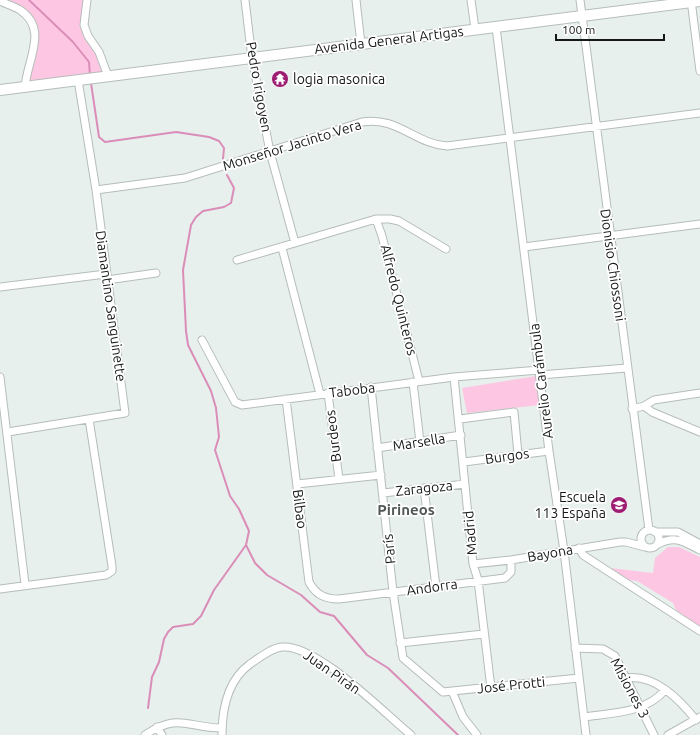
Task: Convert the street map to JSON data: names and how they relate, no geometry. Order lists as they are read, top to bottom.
{
  "streets": {
    "main road": ["Avenida General Artigas"],
    "street": [
      "Pedro Irigoyen",
      "Monseñor Jacinto Vera",
      "Dionisio Chiossoni",
      "Alfredo Quinteros",
      "Diamantino Sanguinette",
      "Aurelio Carámbula",
      "Taboba",
      "Burdeos",
      "Marsella",
      "Burgos",
      "Zaragoza",
      "Bilbao",
      "Madrid",
      "París",
      "Bayona",
      "Andorra",
      "Juan Pirán",
      "José Protti",
      "Misiones 3"
    ]
  },
  "crossings": [
    ["Avenida General Artigas", "Pedro Irigoyen"],
    ["Avenida General Artigas", "Dionisio Chiossoni"],
    ["Avenida General Artigas", "Diamantino Sanguinette"],
    ["Avenida General Artigas", "Aurelio Carámbula"],
    ["Pedro Irigoyen", "Monseñor Jacinto Vera"],
    ["Monseñor Jacinto Vera", "Dionisio Chiossoni"],
    ["Monseñor Jacinto Vera", "Diamantino Sanguinette"],
    ["Monseñor Jacinto Vera", "Aurelio Carámbula"],
    ["Dionisio Chiossoni", "Taboba"],
    ["Dionisio Chiossoni", "Bayona"],
    ["Alfredo Quinteros", "Taboba"],
    ["Alfredo Quinteros", "Marsella"],
    ["Aurelio Carámbula", "Taboba"],
    ["Aurelio Carámbula", "Burgos"],
    ["Aurelio Carámbula", "Bayona"],
    ["Aurelio Carámbula", "José Protti"],
    ["Aurelio Carámbula", "Misiones 3"],
    ["Taboba", "Burdeos"],
    ["Taboba", "Bilbao"],
    ["Taboba", "Madrid"],
    ["Taboba", "París"],
    ["Marsella", "Madrid"],
    ["Marsella", "París"],
    ["Burgos", "Madrid"],
    ["Zaragoza", "Madrid"],
    ["Zaragoza", "París"],
    ["Bilbao", "Andorra"],
    ["Madrid", "Bayona"],
    ["Madrid", "Andorra"],
    ["Madrid", "José Protti"],
    ["París", "Andorra"],
    ["París", "José Protti"],
    ["Bayona", "Andorra"]
  ],
  "districts": ["Pirineos"],
  "places": {
    "temple": ["logia masonica"],
    "school or university": ["Escuela 113 España"]
  },
  "scale_bar": "100 m"
}
